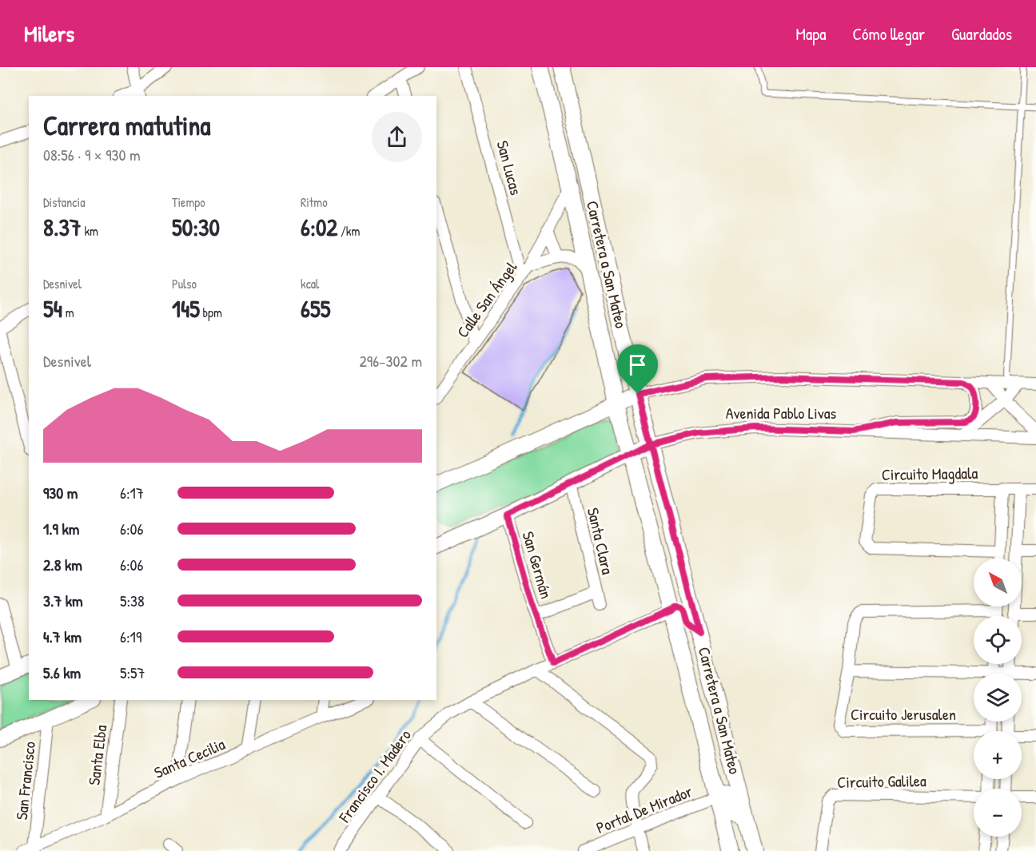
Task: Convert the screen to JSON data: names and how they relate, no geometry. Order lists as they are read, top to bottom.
{
  "streets": {
    "main road": ["Carretera a San Mateo"],
    "street": [
      "San Lucas",
      "Calle San Ángel",
      "Avenida Pablo Livas",
      "Circuito Magdala",
      "Santa Clara",
      "San Germán",
      "Circuito Jerusalen",
      "Santa Elba",
      "Santa Cecilia",
      "Francisco I. Madero",
      "San Francisco",
      "Circuito Galilea",
      "Portal De Mirador"
    ]
  },
  "crossings": [
    ["San Lucas", "Calle San Ángel"],
    ["Carretera a San Mateo", "Calle San Ángel"],
    ["Carretera a San Mateo", "Avenida Pablo Livas"],
    ["Carretera a San Mateo", "Francisco I. Madero"],
    ["Carretera a San Mateo", "Portal De Mirador"],
    ["Avenida Pablo Livas", "Santa Clara"],
    ["Avenida Pablo Livas", "San Germán"],
    ["Santa Clara", "San Germán"],
    ["Santa Elba", "Santa Cecilia"],
    ["Santa Cecilia", "San Francisco"]
  ],
  "north": "top left",
  "page": {
    "header": "Milers",
    "nav": ["Mapa", "Cómo llegar", "Guardados"],
    "heading": ["Carrera matutina", "08:56 · 9 × 930 m"],
    "stats": [
      ["Distancia", "8.37 km"],
      ["Tiempo", "50:30"],
      ["Ritmo", "6:02 /km"],
      ["Desnivel", "54 m"],
      ["Pulso", "145 bpm"],
      ["kcal", "655"]
    ],
    "chart": ["Desnivel", "296–302 m"],
    "list": [
      {
        "name": "930 m",
        "note": "6:17"
      },
      {
        "name": "1.9 km",
        "note": "6:06"
      },
      {
        "name": "2.8 km",
        "note": "6:06"
      },
      {
        "name": "3.7 km",
        "note": "5:38"
      },
      {
        "name": "4.7 km",
        "note": "6:19"
      },
      {
        "name": "5.6 km",
        "note": "5:57"
      }
    ],
    "map_buttons": ["+", "−"]
  }
}
